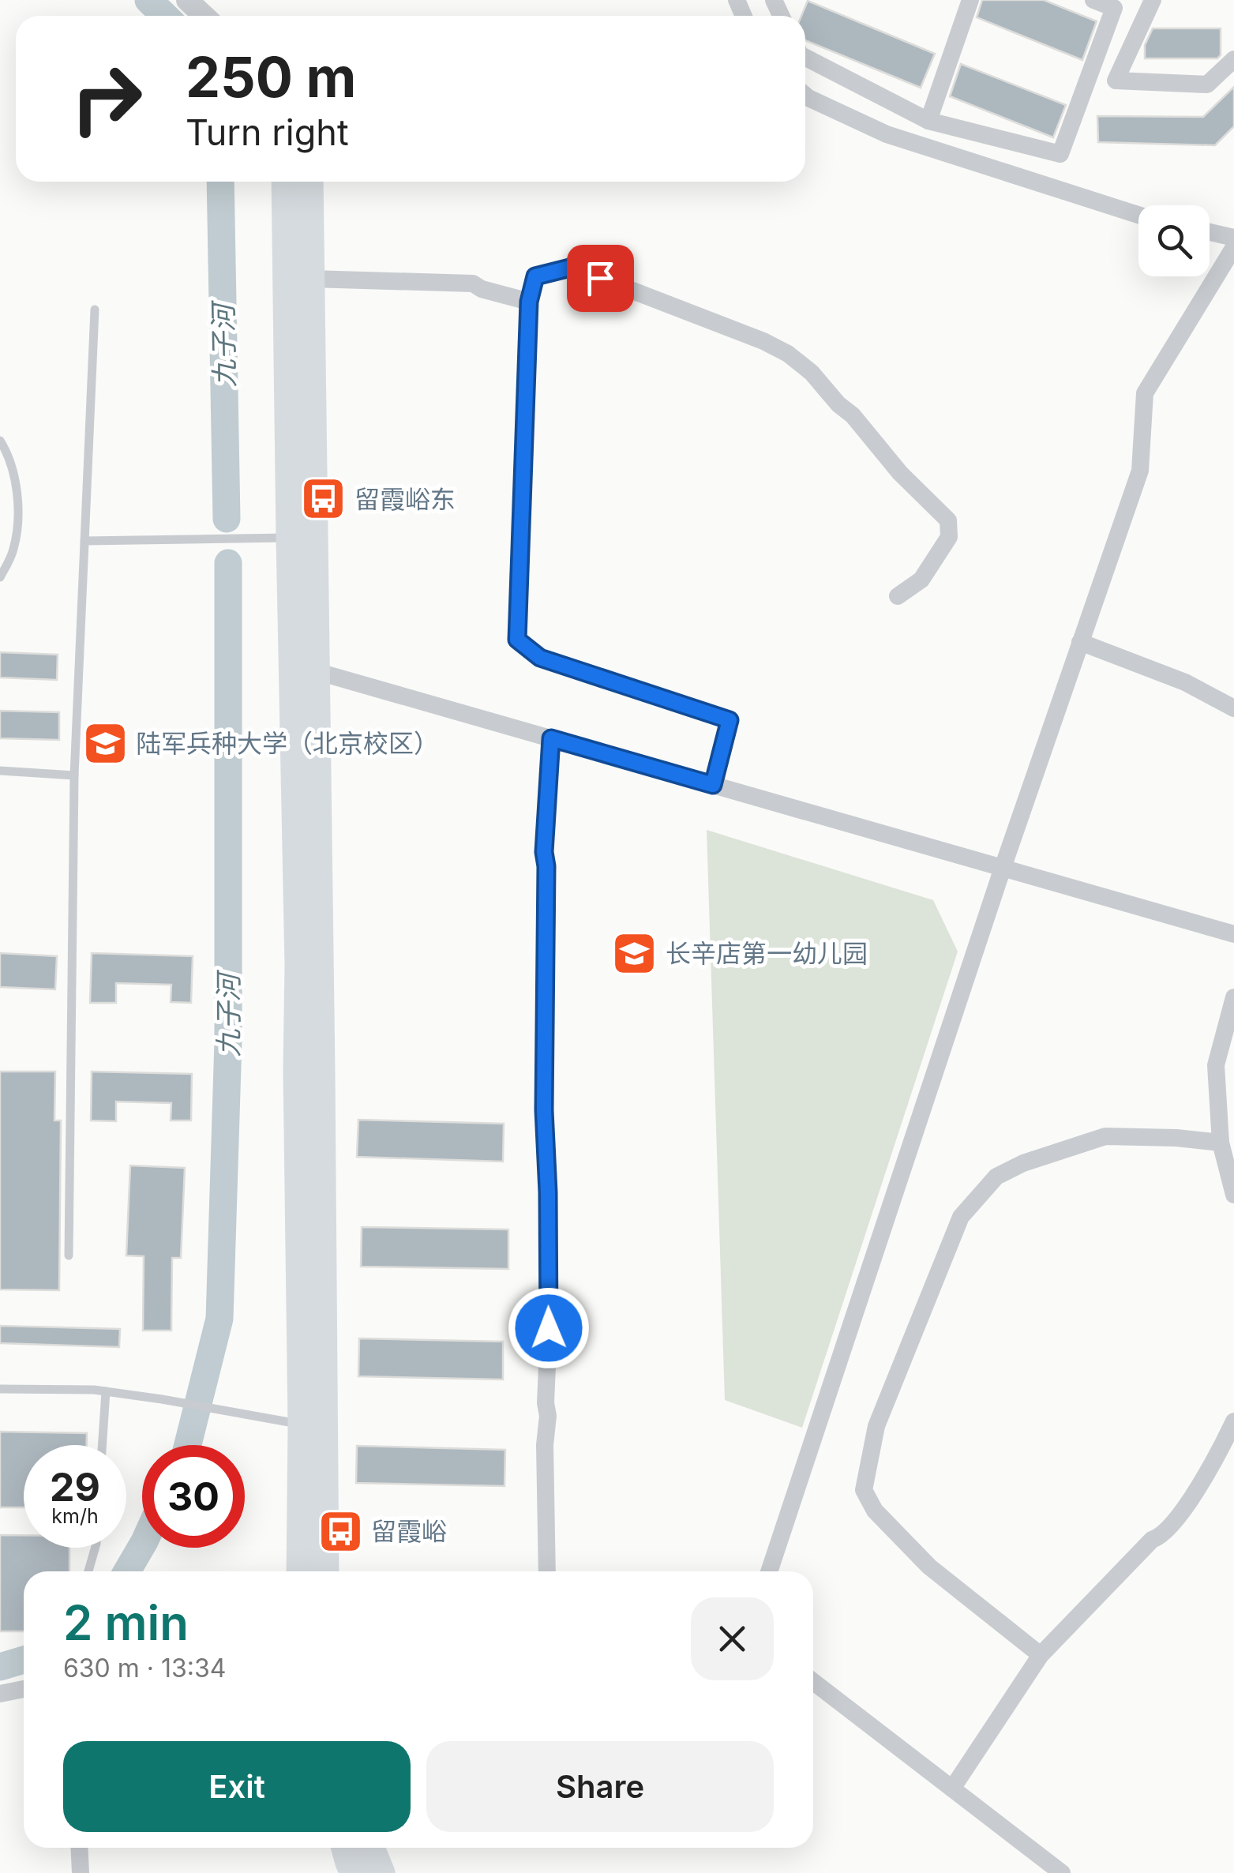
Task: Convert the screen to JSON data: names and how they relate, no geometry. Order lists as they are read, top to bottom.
{
  "water": ["九子河"],
  "places": {
    "bus stop": ["留霞峪东", "留霞峪"],
    "school or university": ["陆军兵种大学（北京校区）", "长辛店第一幼儿园"]
  },
  "page": {
    "turn": ["250 m", "Turn right"],
    "speed": "29 km/h",
    "limit": "30",
    "heading": ["2 min", "630 m · 13:34"],
    "buttons": ["Exit", "Share"]
  }
}
